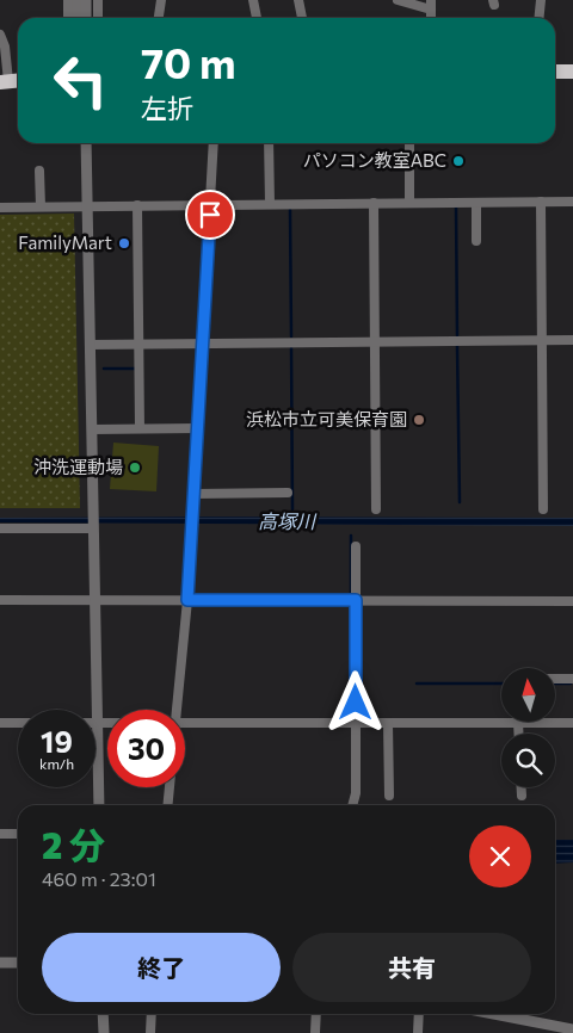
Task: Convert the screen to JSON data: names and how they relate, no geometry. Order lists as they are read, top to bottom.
{
  "water": ["高塚川"],
  "places": [
    "パソコン教室ABC",
    "FamilyMart",
    "浜松市立可美保育園",
    "沖洗運動場"
  ],
  "north": "top",
  "page": {
    "turn": ["70 m", "左折"],
    "speed": "19 km/h",
    "limit": "30",
    "heading": ["2 分", "460 m · 23:01"],
    "buttons": ["終了", "共有"]
  }
}
